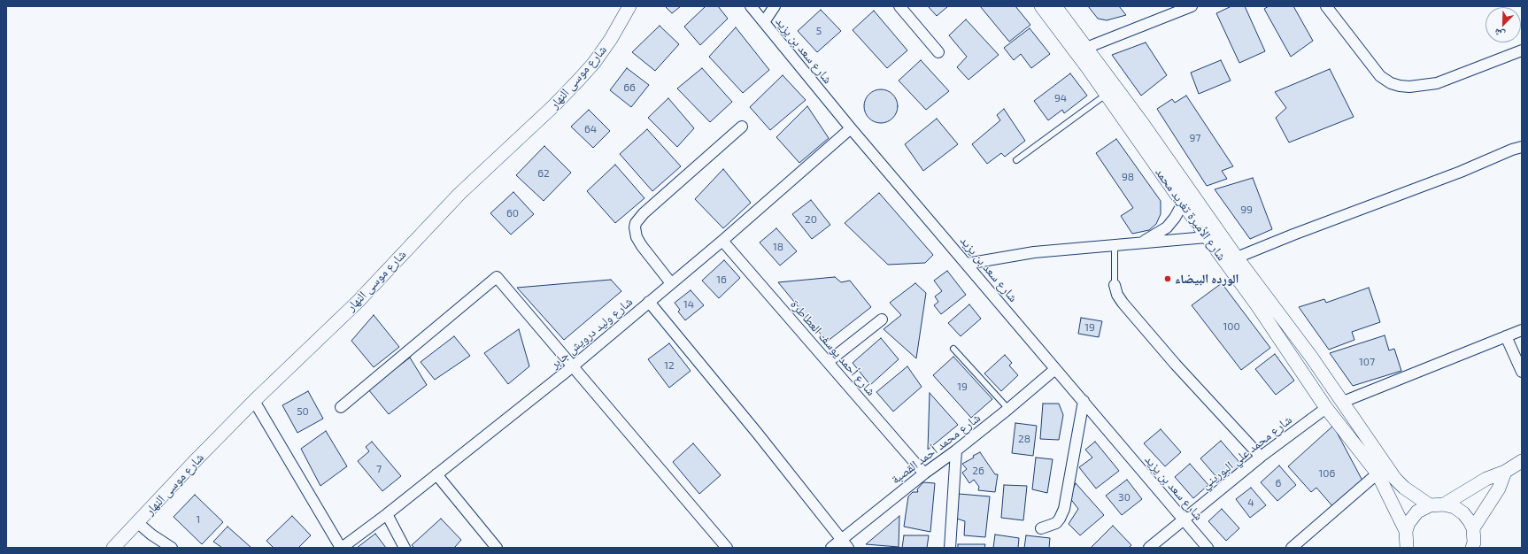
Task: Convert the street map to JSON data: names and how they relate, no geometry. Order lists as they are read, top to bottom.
{
  "streets": {
    "street": [
      "شارع سعد بن يزيد",
      "شارع موسى النهار",
      "شارع الأميرة تغريد محمد",
      "شارع وليد درويش جابر",
      "شارع أحمد يوسف العطاطرة",
      "شارع محمد أحمد القصبة",
      "شارع محمد علي البوريني"
    ]
  },
  "crossings": [
    ["شارع سعد بن يزيد", "شارع وليد درويش جابر"],
    ["شارع سعد بن يزيد", "شارع محمد أحمد القصبة"],
    ["شارع سعد بن يزيد", "شارع محمد علي البوريني"],
    ["شارع الأميرة تغريد محمد", "شارع محمد علي البوريني"],
    ["شارع وليد درويش جابر", "شارع أحمد يوسف العطاطرة"],
    ["شارع أحمد يوسف العطاطرة", "شارع محمد أحمد القصبة"]
  ],
  "places": ["الورده البيضاء"],
  "house_numbers": [
    "5",
    "66",
    "94",
    "64",
    "97",
    "62",
    "98",
    "99",
    "60",
    "20",
    "18",
    "16",
    "14",
    "100",
    "19",
    "107",
    "12",
    "19",
    "50",
    "28",
    "7",
    "26",
    "106",
    "6",
    "30",
    "4",
    "1"
  ],
  "north": "bottom left"
}
